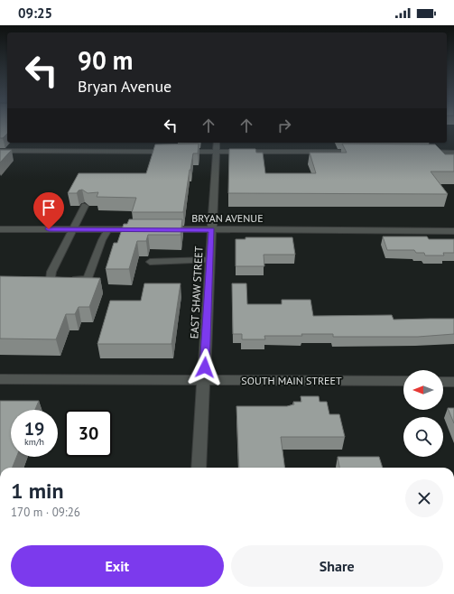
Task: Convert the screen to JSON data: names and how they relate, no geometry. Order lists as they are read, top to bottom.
{
  "streets": {
    "street": ["BRYAN AVENUE", "EAST SHAW STREET", "SOUTH MAIN STREET"]
  },
  "crossings": [
    ["BRYAN AVENUE", "EAST SHAW STREET"],
    ["EAST SHAW STREET", "SOUTH MAIN STREET"]
  ],
  "north": "left",
  "page": {
    "status": "09:25",
    "turn": ["90 m", "Bryan Avenue"],
    "speed": "19 km/h",
    "limit": "30",
    "heading": ["1 min", "170 m · 09:26"],
    "buttons": ["Exit", "Share"]
  }
}
